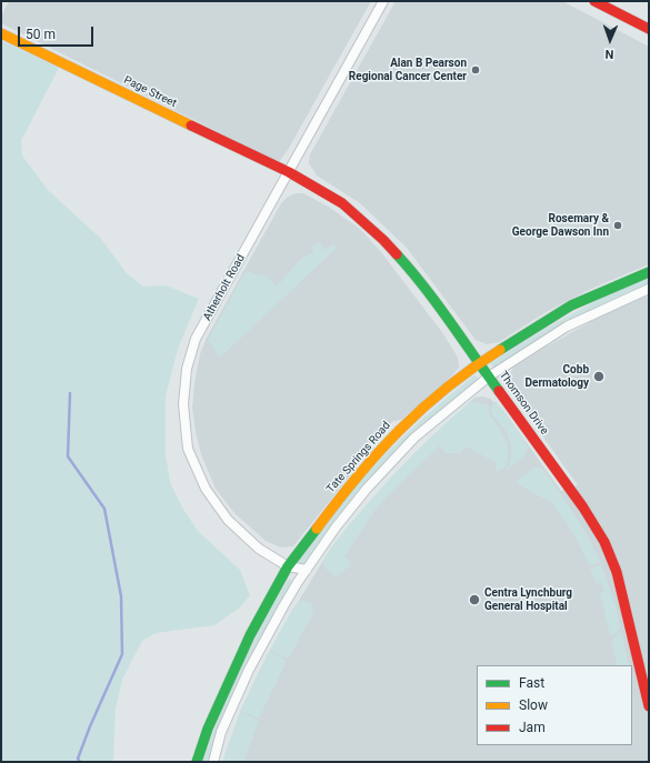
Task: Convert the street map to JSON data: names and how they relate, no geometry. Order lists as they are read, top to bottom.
{
  "streets": {
    "street": [
      "Page Street",
      "Atherholt Road",
      "Thomson Drive",
      "Tate Springs Road"
    ]
  },
  "crossings": [
    ["Page Street", "Atherholt Road"],
    ["Page Street", "Thomson Drive"],
    ["Atherholt Road", "Thomson Drive"],
    ["Atherholt Road", "Tate Springs Road"],
    ["Thomson Drive", "Tate Springs Road"]
  ],
  "places": [
    "Alan B Pearson Regional Cancer Center",
    "Rosemary & George Dawson Inn",
    "Cobb Dermatology",
    "Centra Lynchburg General Hospital"
  ],
  "legend": ["Fast", "Slow", "Jam"],
  "scale_bar": "50 m",
  "north": "bottom"
}
